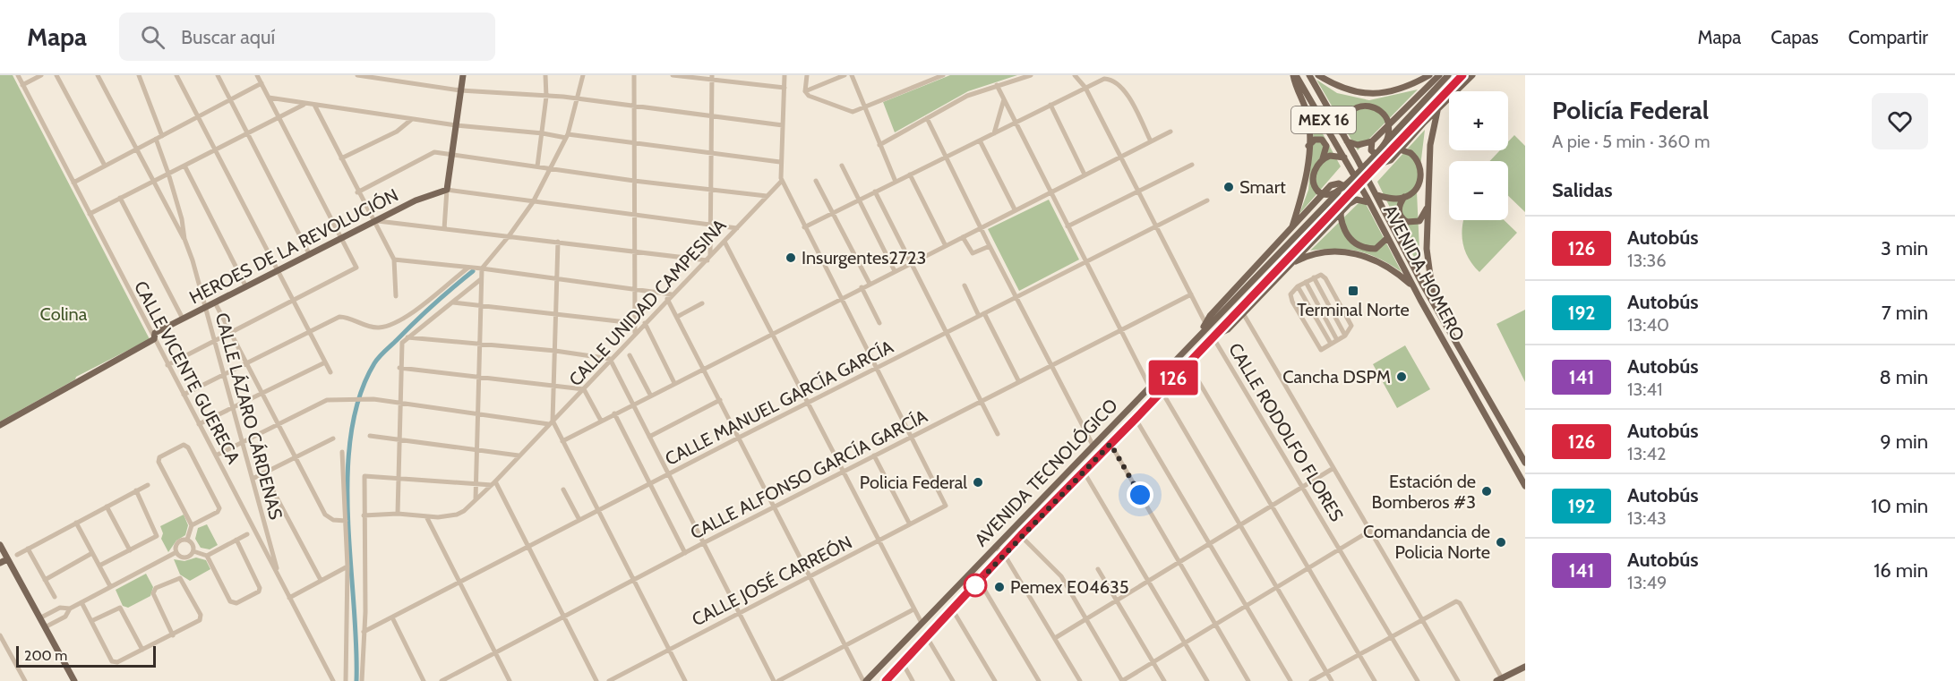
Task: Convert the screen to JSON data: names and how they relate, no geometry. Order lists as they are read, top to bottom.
{
  "streets": {
    "main road": [
      "MEX 16",
      "HEROES DE LA REVOLUCIÓN",
      "AVENIDA HOMERO",
      "AVENIDA TECNOLÓGICO"
    ],
    "street": [
      "CALLE UNIDAD CAMPESINA",
      "CALLE VICENTE GUERECA",
      "CALLE MANUEL GARCÍA GARCÍA",
      "CALLE LÁZARO CÁRDENAS",
      "CALLE RODOLFO FLORES",
      "CALLE ALFONSO GARCÍA GARCÍA",
      "CALLE JOSÉ CARREÓN"
    ]
  },
  "crossings": [
    ["HEROES DE LA REVOLUCIÓN", "CALLE VICENTE GUERECA"],
    ["HEROES DE LA REVOLUCIÓN", "CALLE LÁZARO CÁRDENAS"],
    ["CALLE VICENTE GUERECA", "CALLE LÁZARO CÁRDENAS"],
    ["CALLE RODOLFO FLORES", "AVENIDA TECNOLÓGICO"],
    ["CALLE ALFONSO GARCÍA GARCÍA", "CALLE JOSÉ CARREÓN"]
  ],
  "parks": ["Colina"],
  "places": {
    "other": [
      "Smart",
      "Insurgentes2723",
      "Cancha DSPM",
      "Policia Federal",
      "Estación de Bomberos #3",
      "Comandancia de Policia Norte",
      "Pemex E04635"
    ],
    "transit": ["Terminal Norte"]
  },
  "lines": ["bus line 126"],
  "scale_bar": "200 m",
  "page": {
    "header": "Mapa",
    "search": "Buscar aquí",
    "nav": ["Mapa", "Capas", "Compartir"],
    "on_map": "126",
    "heading": [
      ["Policía Federal", "A pie · 5 min · 360 m"],
      "Salidas"
    ],
    "map_buttons": ["+", "−"],
    "list": [
      {
        "mark": "126",
        "name": "Autobús",
        "note": "13:36",
        "value": "3 min"
      },
      {
        "mark": "192",
        "name": "Autobús",
        "note": "13:40",
        "value": "7 min"
      },
      {
        "mark": "141",
        "name": "Autobús",
        "note": "13:41",
        "value": "8 min"
      },
      {
        "mark": "126",
        "name": "Autobús",
        "note": "13:42",
        "value": "9 min"
      },
      {
        "mark": "192",
        "name": "Autobús",
        "note": "13:43",
        "value": "10 min"
      },
      {
        "mark": "141",
        "name": "Autobús",
        "note": "13:49",
        "value": "16 min"
      }
    ],
    "scale": "200 m"
  }
}
